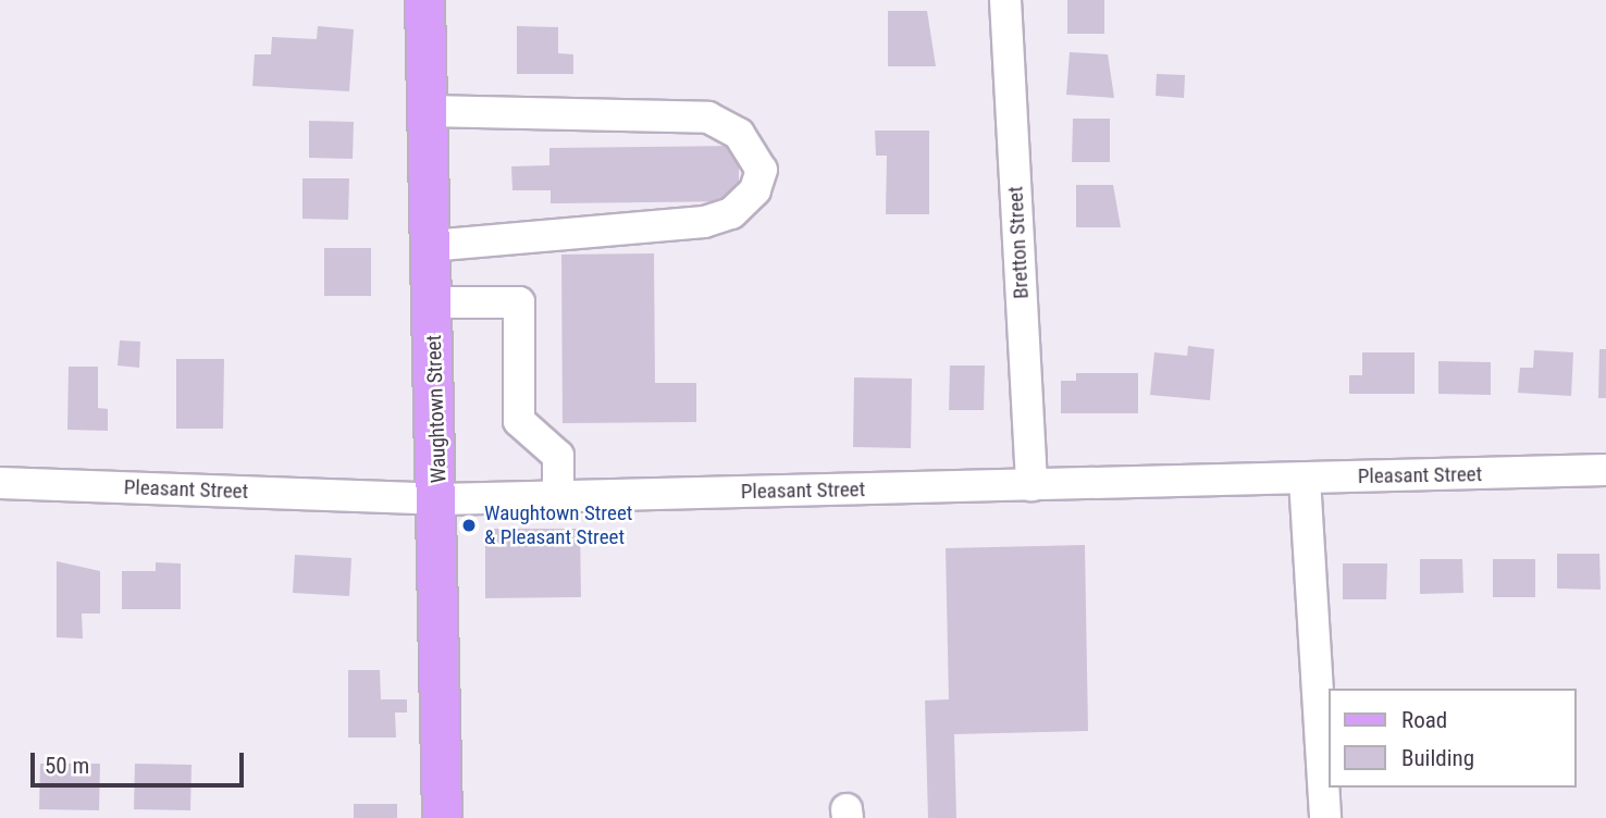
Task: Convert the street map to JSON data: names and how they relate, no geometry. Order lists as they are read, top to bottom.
{
  "streets": {
    "main road": ["Waughtown Street"],
    "street": ["Bretton Street", "Pleasant Street"]
  },
  "crossings": [
    ["Bretton Street", "Pleasant Street"],
    ["Waughtown Street", "Pleasant Street"]
  ],
  "places": ["Waughtown Street & Pleasant Street"],
  "legend": ["Road", "Building"],
  "scale_bar": "50 m"
}
